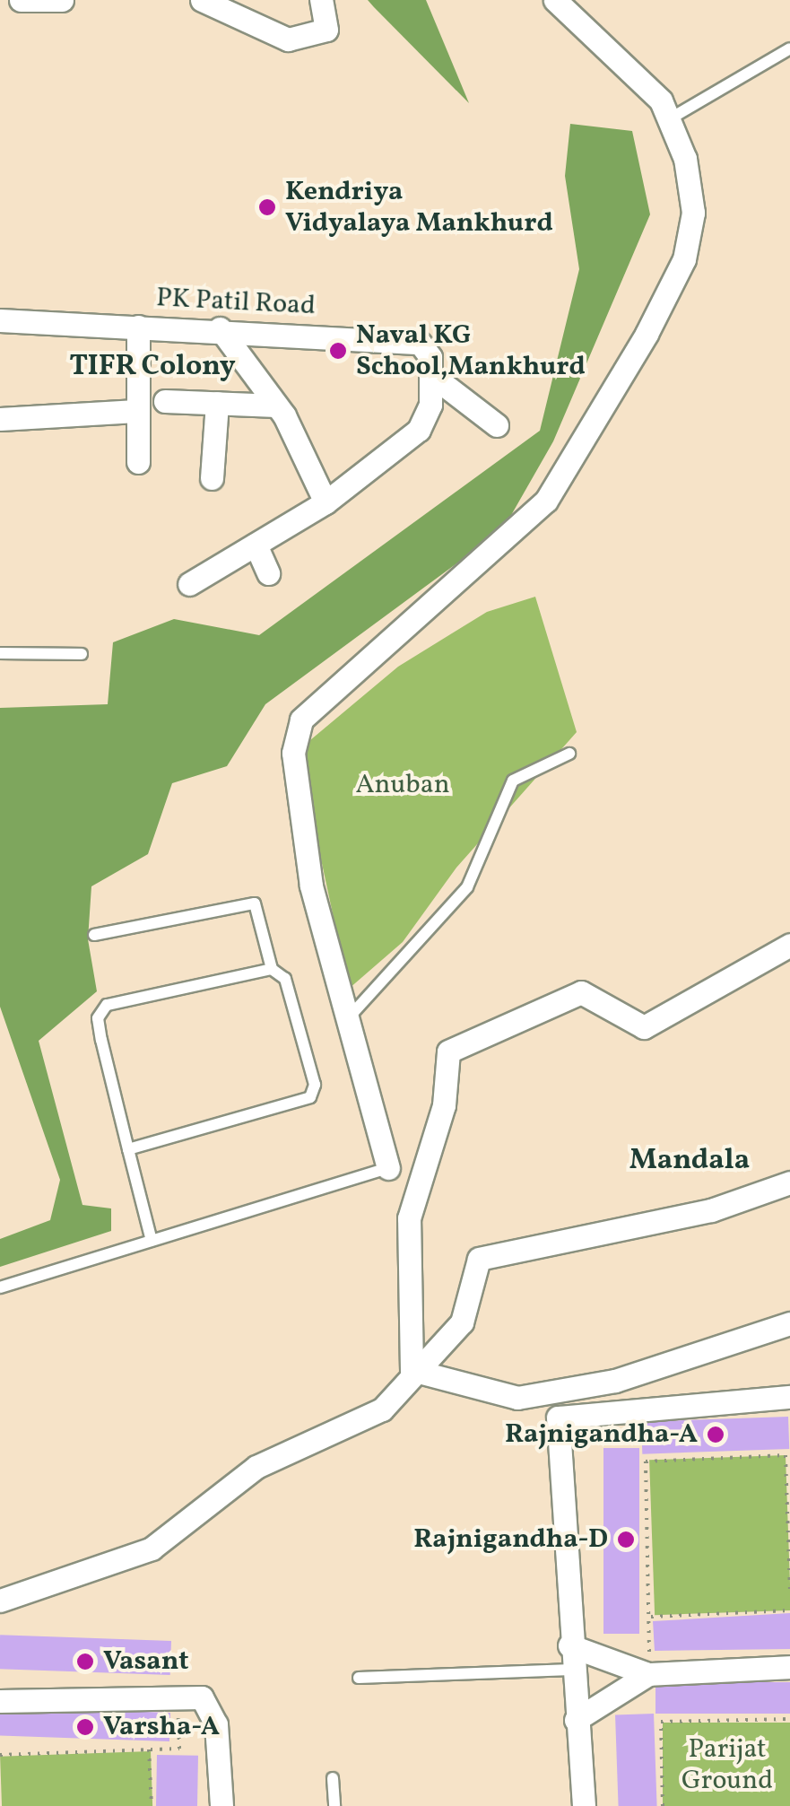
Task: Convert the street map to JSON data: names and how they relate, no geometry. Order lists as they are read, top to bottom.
{
  "streets": {
    "street": ["PK Patil Road"]
  },
  "districts": ["TIFR Colony", "Mandala"],
  "parks": ["Anuban", "Parijat Ground"],
  "places": [
    "Kendriya Vidyalaya Mankhurd",
    "Naval KG School,Mankhurd",
    "Rajnigandha-A",
    "Rajnigandha-D",
    "Vasant",
    "Varsha-A"
  ]
}
